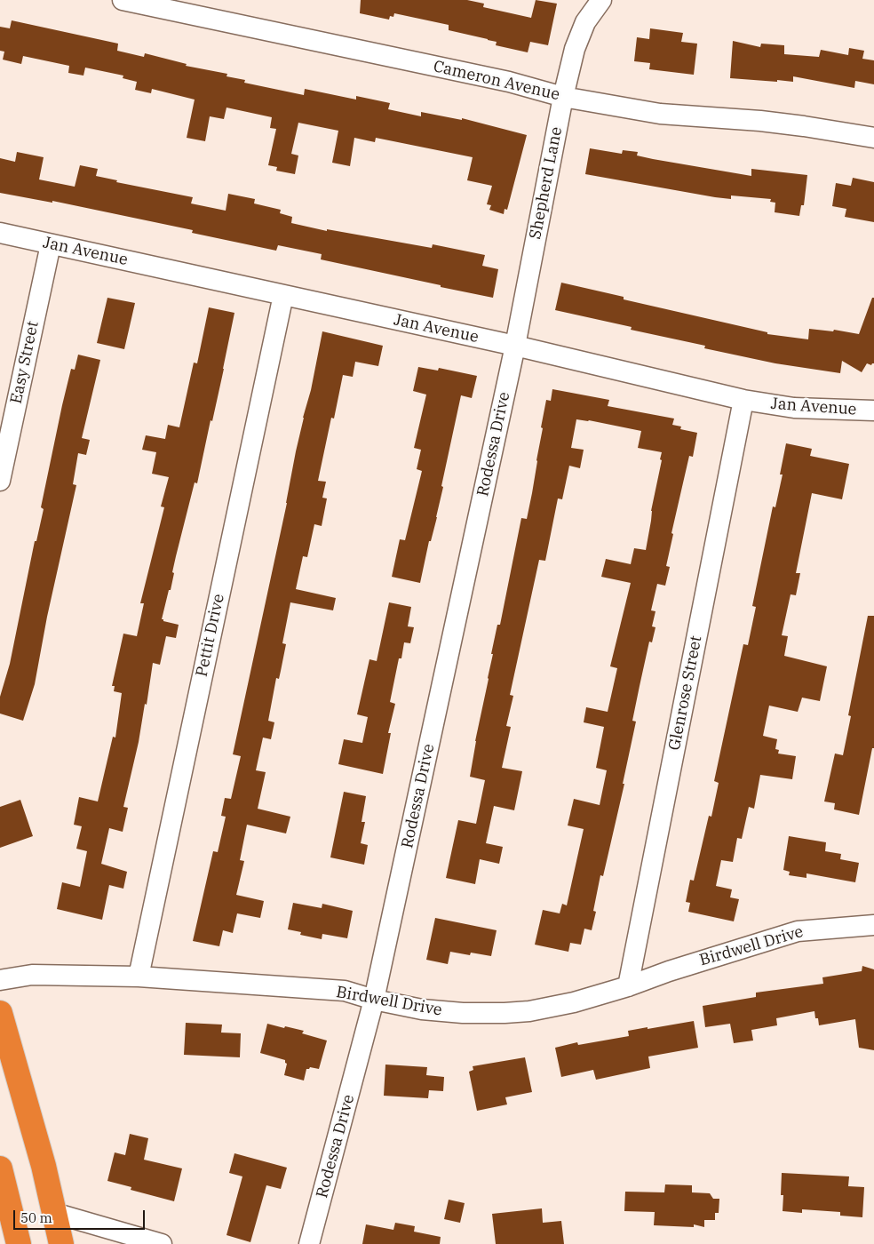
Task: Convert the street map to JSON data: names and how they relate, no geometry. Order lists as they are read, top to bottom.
{
  "streets": {
    "street": [
      "Cameron Avenue",
      "Shepherd Lane",
      "Jan Avenue",
      "Easy Street",
      "Rodessa Drive",
      "Pettit Drive",
      "Glenrose Street",
      "Birdwell Drive"
    ]
  },
  "crossings": [
    ["Cameron Avenue", "Shepherd Lane"],
    ["Shepherd Lane", "Jan Avenue"],
    ["Shepherd Lane", "Rodessa Drive"],
    ["Jan Avenue", "Easy Street"],
    ["Jan Avenue", "Rodessa Drive"],
    ["Jan Avenue", "Pettit Drive"],
    ["Jan Avenue", "Glenrose Street"],
    ["Rodessa Drive", "Birdwell Drive"],
    ["Pettit Drive", "Birdwell Drive"],
    ["Glenrose Street", "Birdwell Drive"]
  ],
  "scale_bar": "50 m"
}
